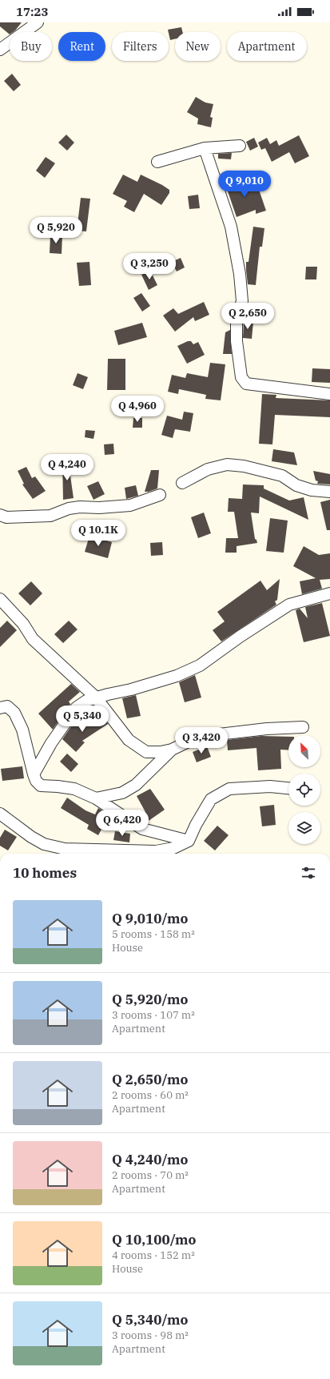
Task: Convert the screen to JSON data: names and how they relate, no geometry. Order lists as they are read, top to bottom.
{
  "north": "top left",
  "page": {
    "status": "17:23",
    "chip": [
      "Buy",
      "Rent",
      "Filters",
      "New",
      "Apartment"
    ],
    "price": [
      "Q 9,010",
      "Q 5,920",
      "Q 3,250",
      "Q 2,650",
      "Q 4,960",
      "Q 4,240",
      "Q 10.1K",
      "Q 5,340",
      "Q 3,420",
      "Q 6,420"
    ],
    "heading": "10 homes",
    "list": [
      {
        "name": "Q 9,010/mo",
        "note": "5 rooms · 158 m² · House"
      },
      {
        "name": "Q 5,920/mo",
        "note": "3 rooms · 107 m² · Apartment"
      },
      {
        "name": "Q 2,650/mo",
        "note": "2 rooms · 60 m² · Apartment"
      },
      {
        "name": "Q 4,240/mo",
        "note": "2 rooms · 70 m² · Apartment"
      },
      {
        "name": "Q 10,100/mo",
        "note": "4 rooms · 152 m² · House"
      },
      {
        "name": "Q 5,340/mo",
        "note": "3 rooms · 98 m² · Apartment"
      }
    ]
  }
}
